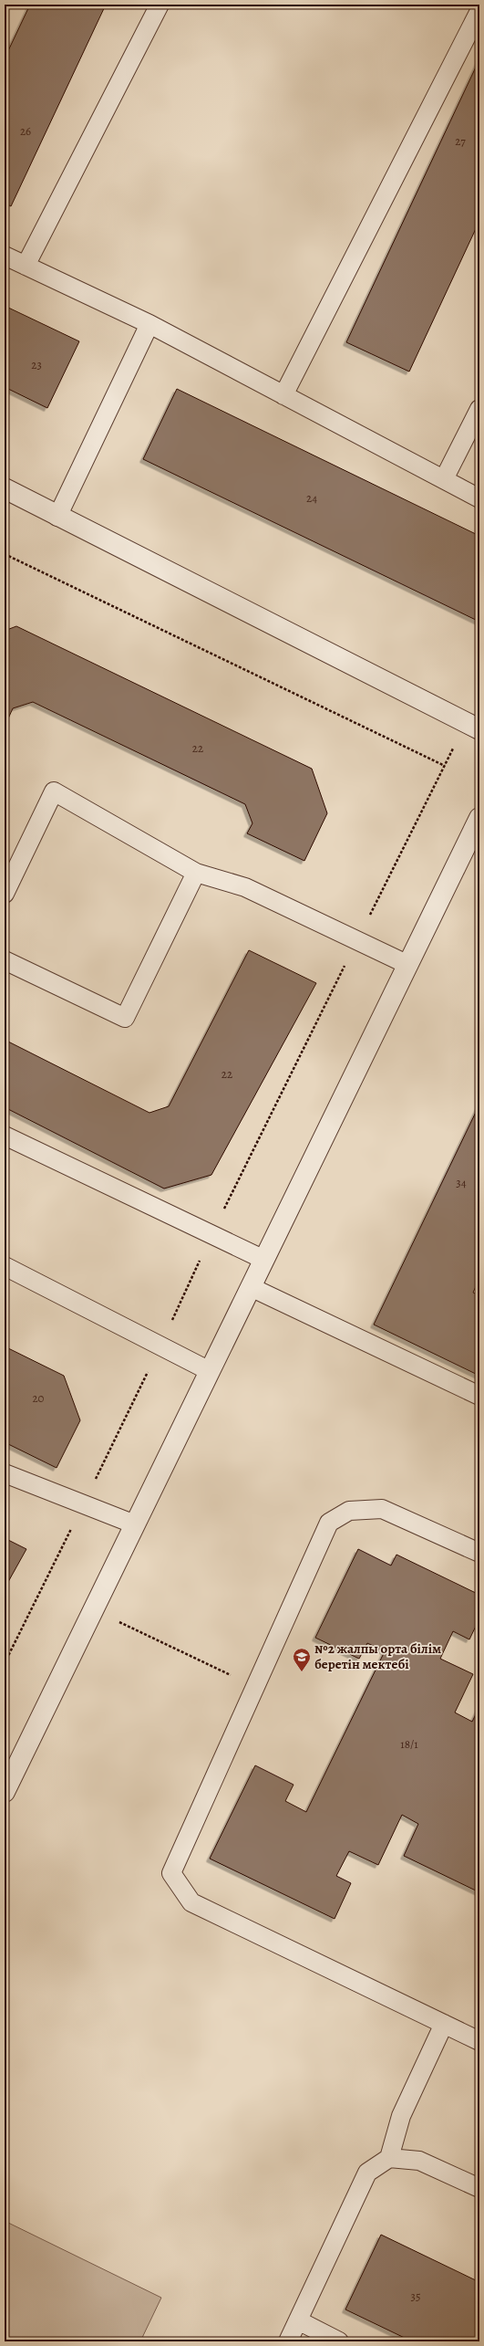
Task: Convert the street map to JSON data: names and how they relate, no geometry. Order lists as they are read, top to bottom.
{
  "places": {
    "school or university": ["№2 жалпы орта білім беретін мектебі"]
  },
  "house_numbers": [
    "26",
    "27",
    "23",
    "24",
    "22",
    "22",
    "34",
    "20",
    "18/1",
    "35"
  ]
}
